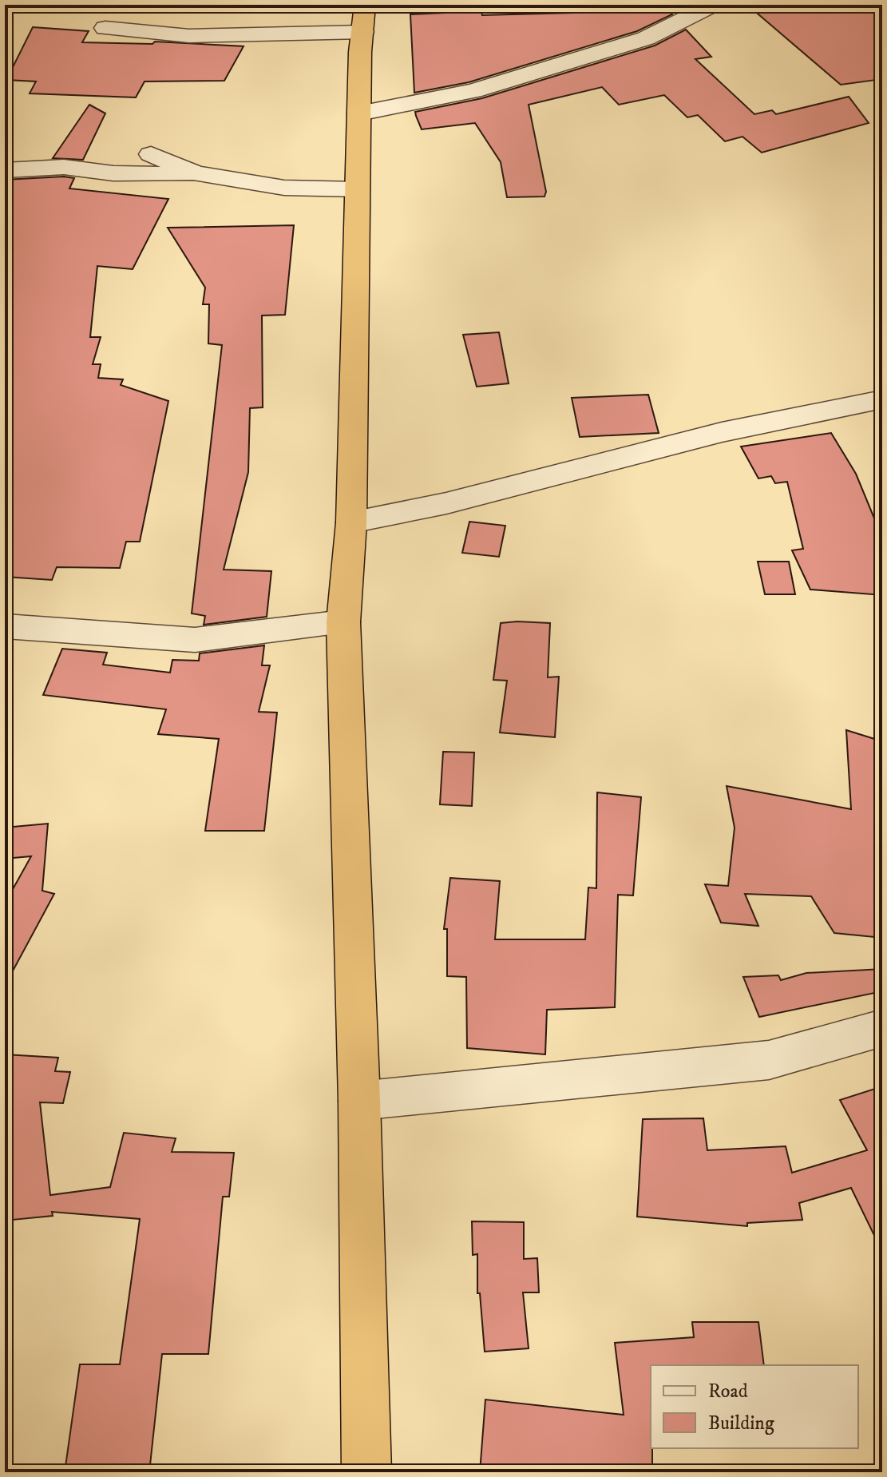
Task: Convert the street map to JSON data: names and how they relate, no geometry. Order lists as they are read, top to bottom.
{
  "legend": ["Road", "Building"]
}
